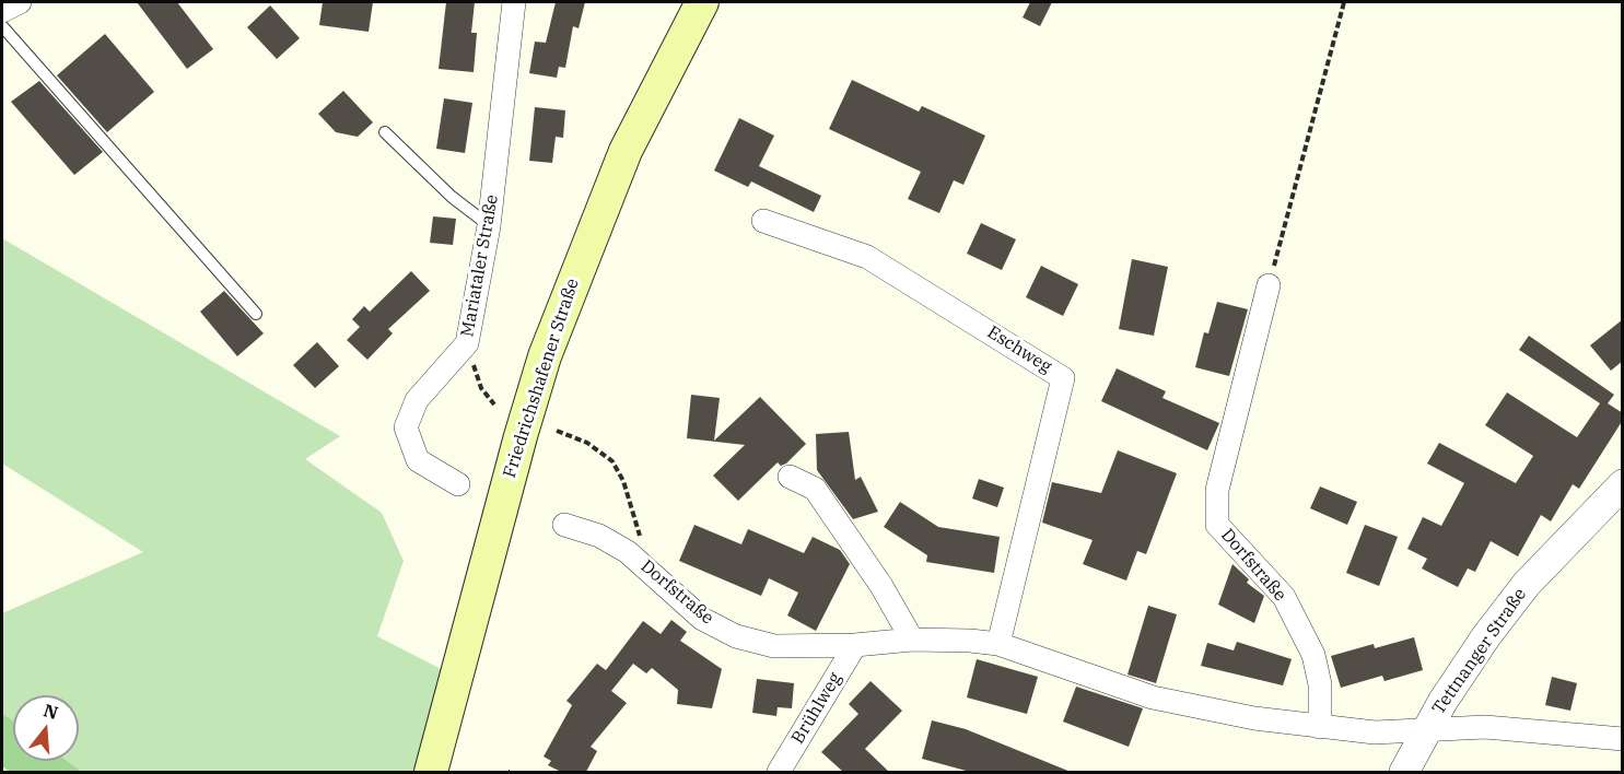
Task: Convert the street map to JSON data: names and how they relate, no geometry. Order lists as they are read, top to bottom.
{
  "streets": {
    "main road": ["Friedrichshafener Straße"],
    "street": [
      "Mariataler Straße",
      "Eschweg",
      "Dorfstraße",
      "Tettnanger Straße",
      "Brühlweg"
    ]
  },
  "crossings": [
    ["Eschweg", "Dorfstraße"],
    ["Dorfstraße", "Tettnanger Straße"],
    ["Dorfstraße", "Brühlweg"]
  ],
  "north": "top"
}
